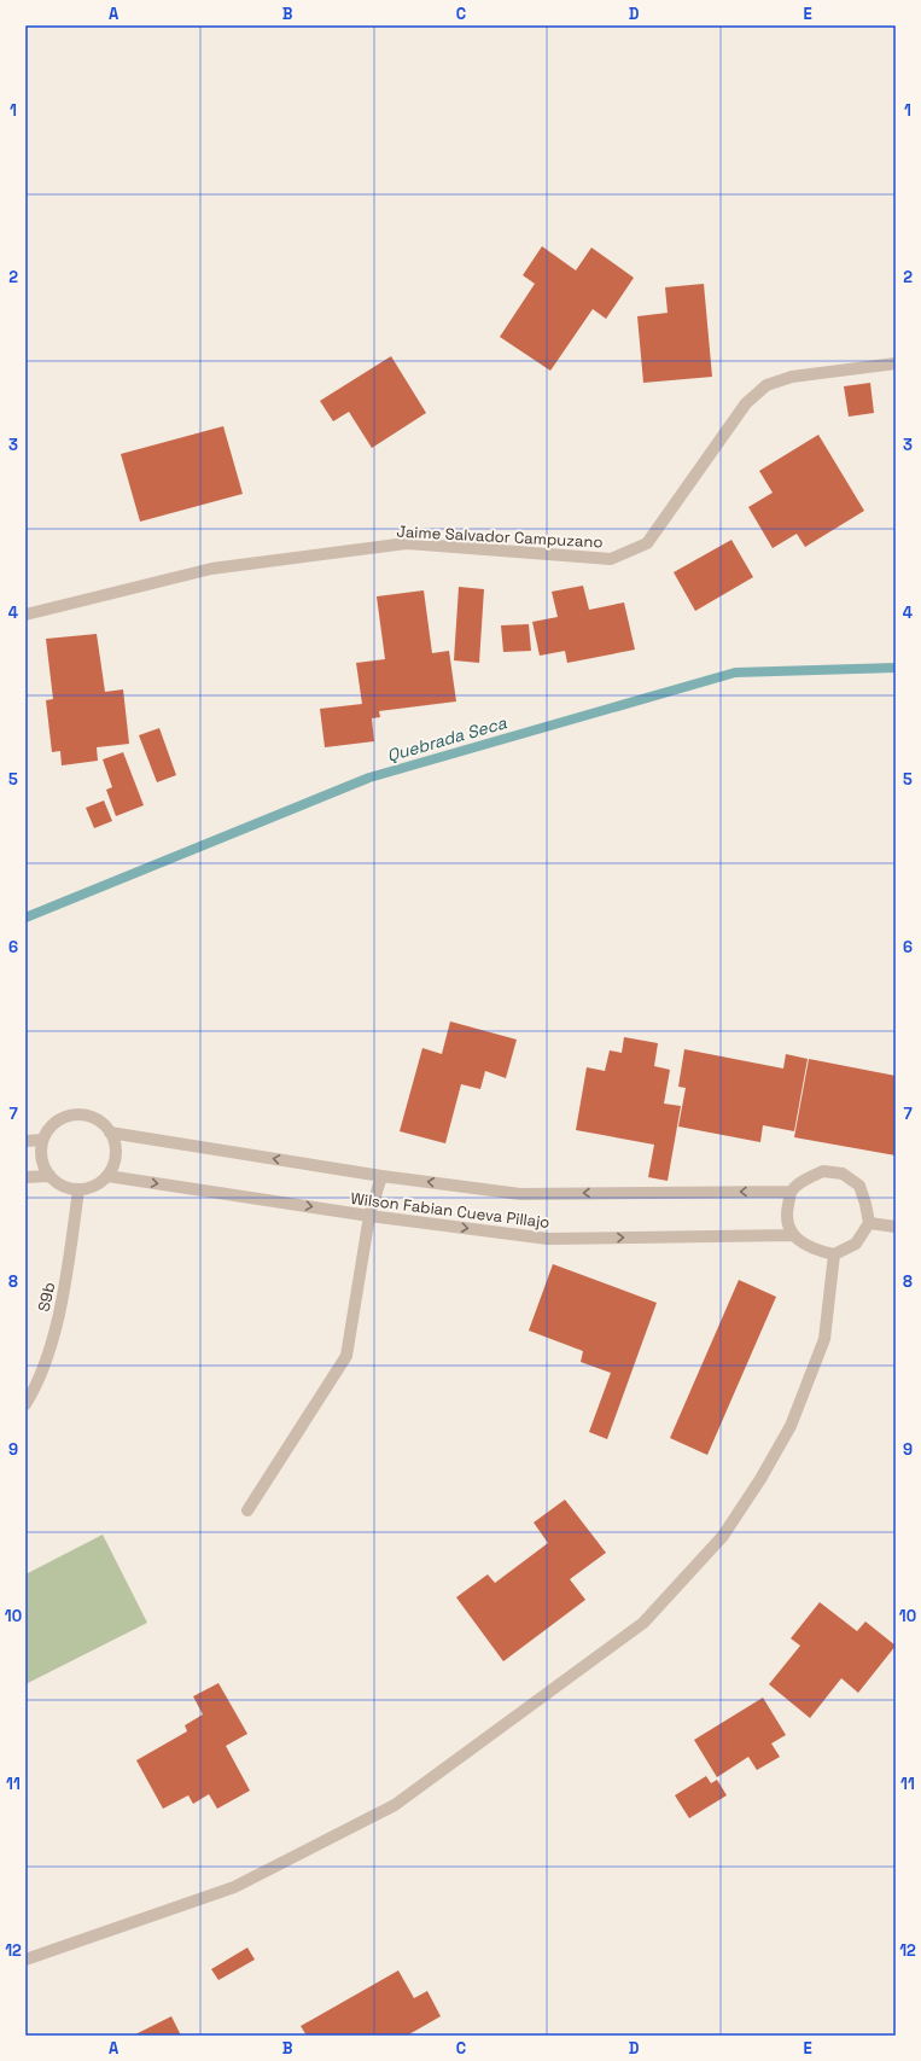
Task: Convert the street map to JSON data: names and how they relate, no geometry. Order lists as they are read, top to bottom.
{
  "streets": {
    "street": ["Jaime Salvador Campuzano", "Wilson Fabian Cueva Pillajo", "S9b"]
  },
  "crossings": [
    ["Wilson Fabian Cueva Pillajo", "S9b"]
  ],
  "water": ["Quebrada Seca"],
  "grid": {
    "columns": [
      "A",
      "B",
      "C",
      "D",
      "E"
    ],
    "rows": [
      "1",
      "2",
      "3",
      "4",
      "5",
      "6",
      "7",
      "8",
      "9",
      "10",
      "11",
      "12"
    ]
  }
}
